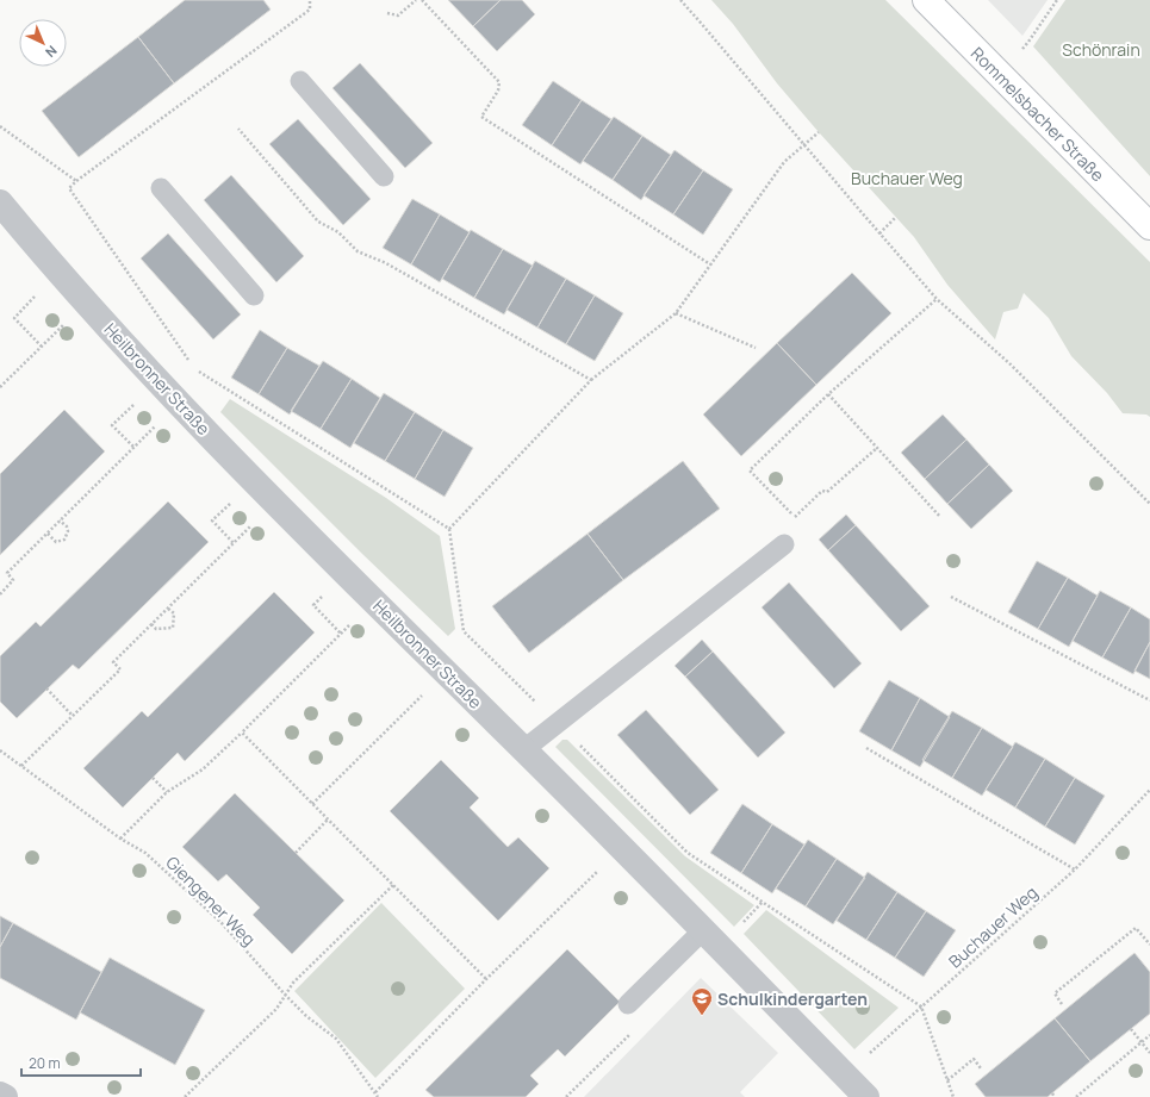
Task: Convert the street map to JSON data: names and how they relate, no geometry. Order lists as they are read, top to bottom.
{
  "streets": {
    "main road": ["Rommelsbacher Straße"],
    "street": ["Heilbronner Straße"],
    "path": ["Giengener Weg", "Buchauer Weg"]
  },
  "crossings": [
    ["Heilbronner Straße", "Buchauer Weg"]
  ],
  "parks": ["Schönrain", "Buchauer Weg"],
  "places": {
    "school or university": ["Schulkindergarten"]
  },
  "scale_bar": "20 m",
  "north": "bottom right"
}
